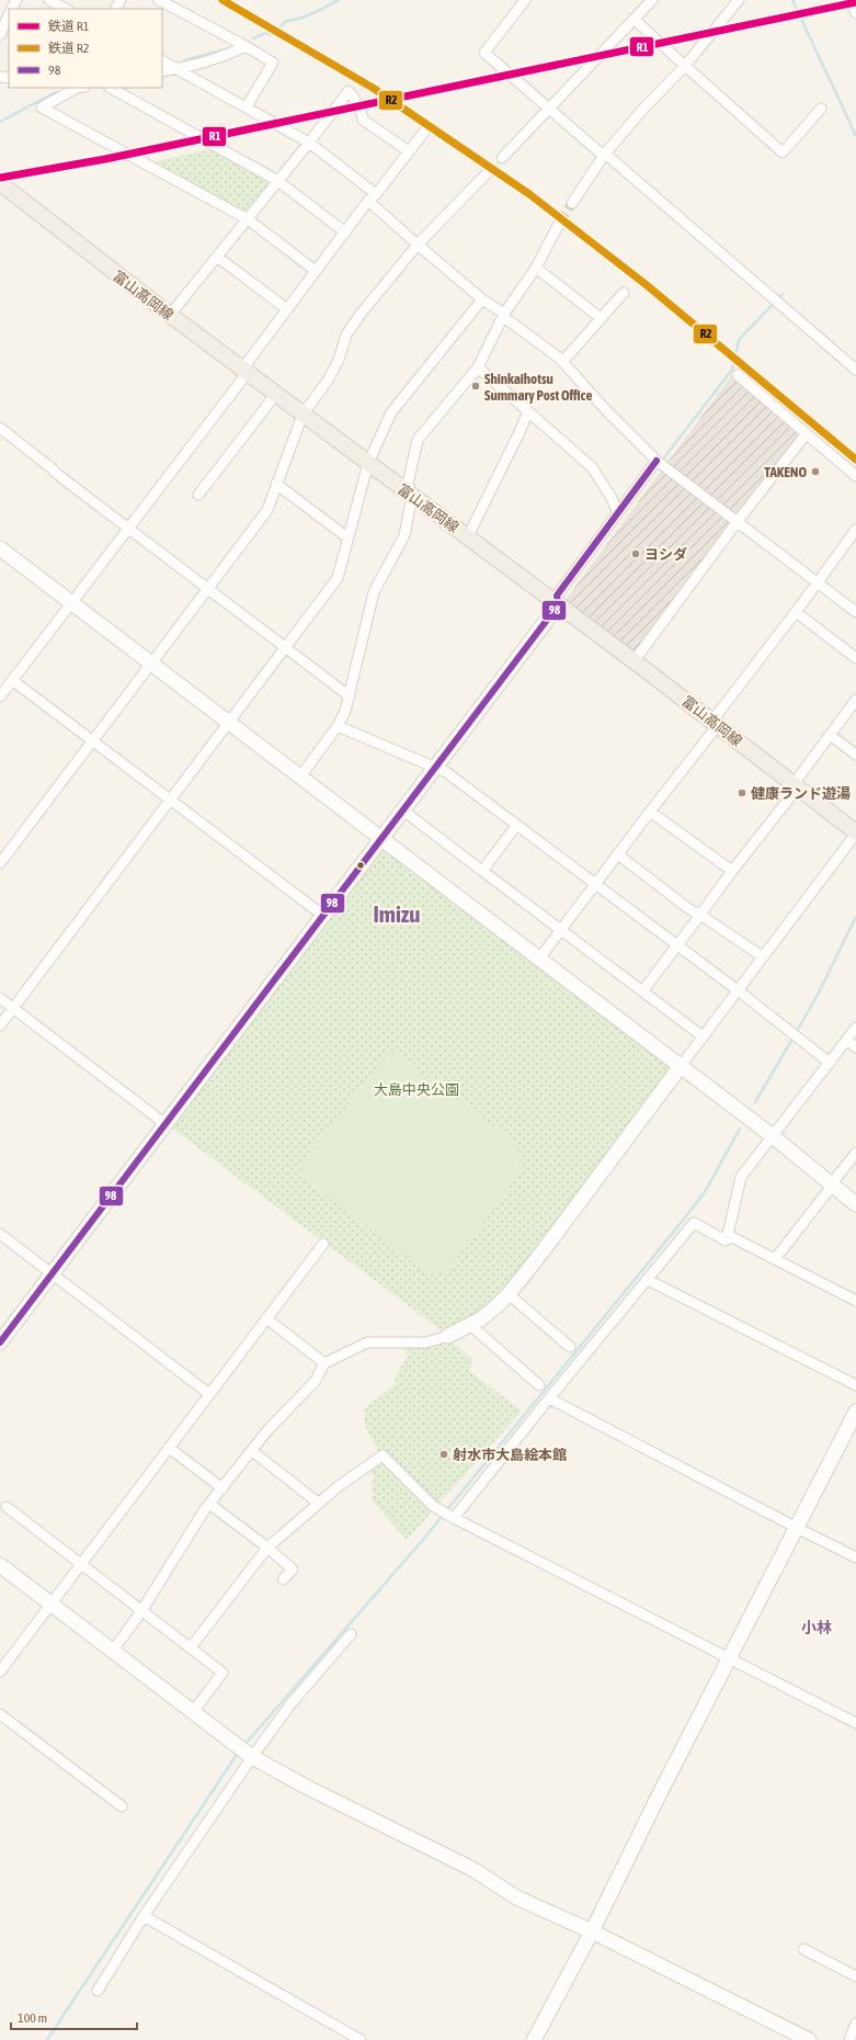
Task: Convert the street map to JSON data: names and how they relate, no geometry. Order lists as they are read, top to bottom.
{
  "streets": {
    "main road": ["富山高岡線"]
  },
  "districts": ["Imizu", "小林"],
  "parks": ["大島中央公園"],
  "places": [
    "Shinkaihotsu Summary Post Office",
    "TAKENO",
    "ヨシダ",
    "健康ランド遊湯",
    "射水市大島絵本館"
  ],
  "lines": ["rail line R2", "rail line R1", "transit line 98"],
  "legend": ["鉄道 R1", "鉄道 R2", "98"],
  "scale_bar": "100 m"
}
